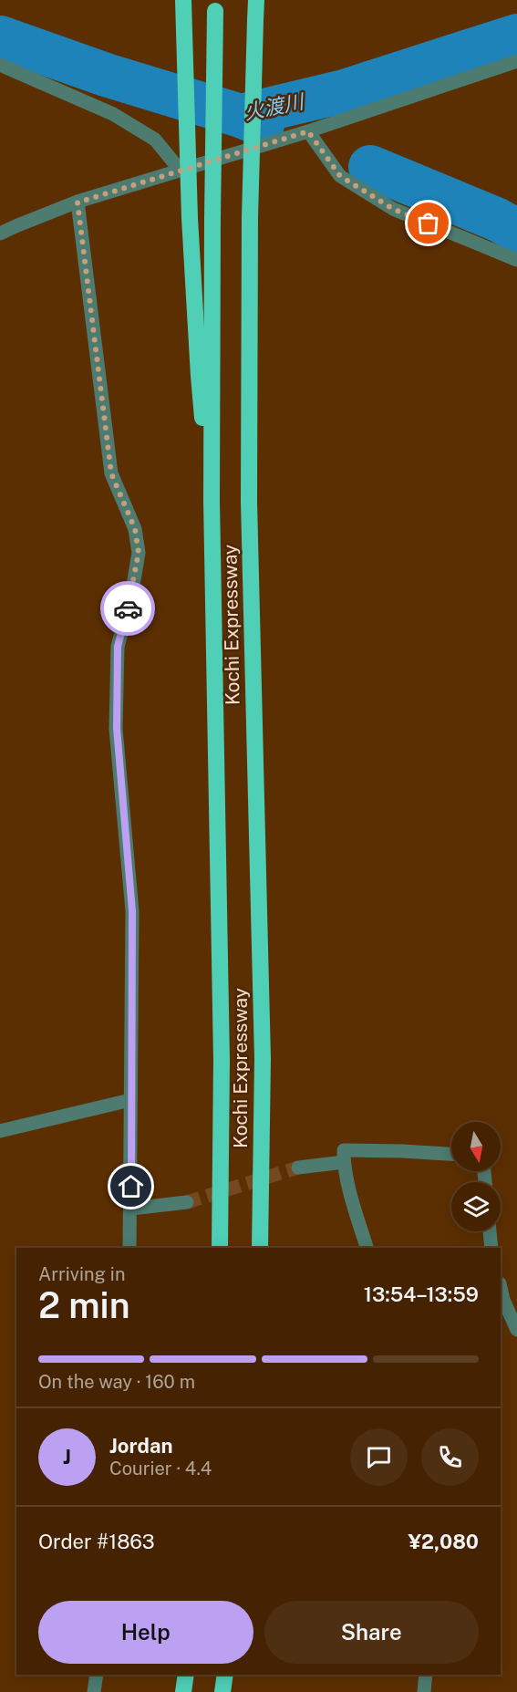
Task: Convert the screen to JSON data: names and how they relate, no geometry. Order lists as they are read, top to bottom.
{
  "streets": {
    "highway": ["Kochi Expressway"]
  },
  "water": ["火渡川"],
  "north": "bottom",
  "page": {
    "heading": ["2 min", "Arriving in", "13:54–13:59"],
    "panel": [
      "Jordan",
      "Courier · 4.4",
      "Order #1863",
      "¥2,080"
    ],
    "bar": "On the way · 160 m",
    "round": "J",
    "buttons": ["Help", "Share"]
  }
}
